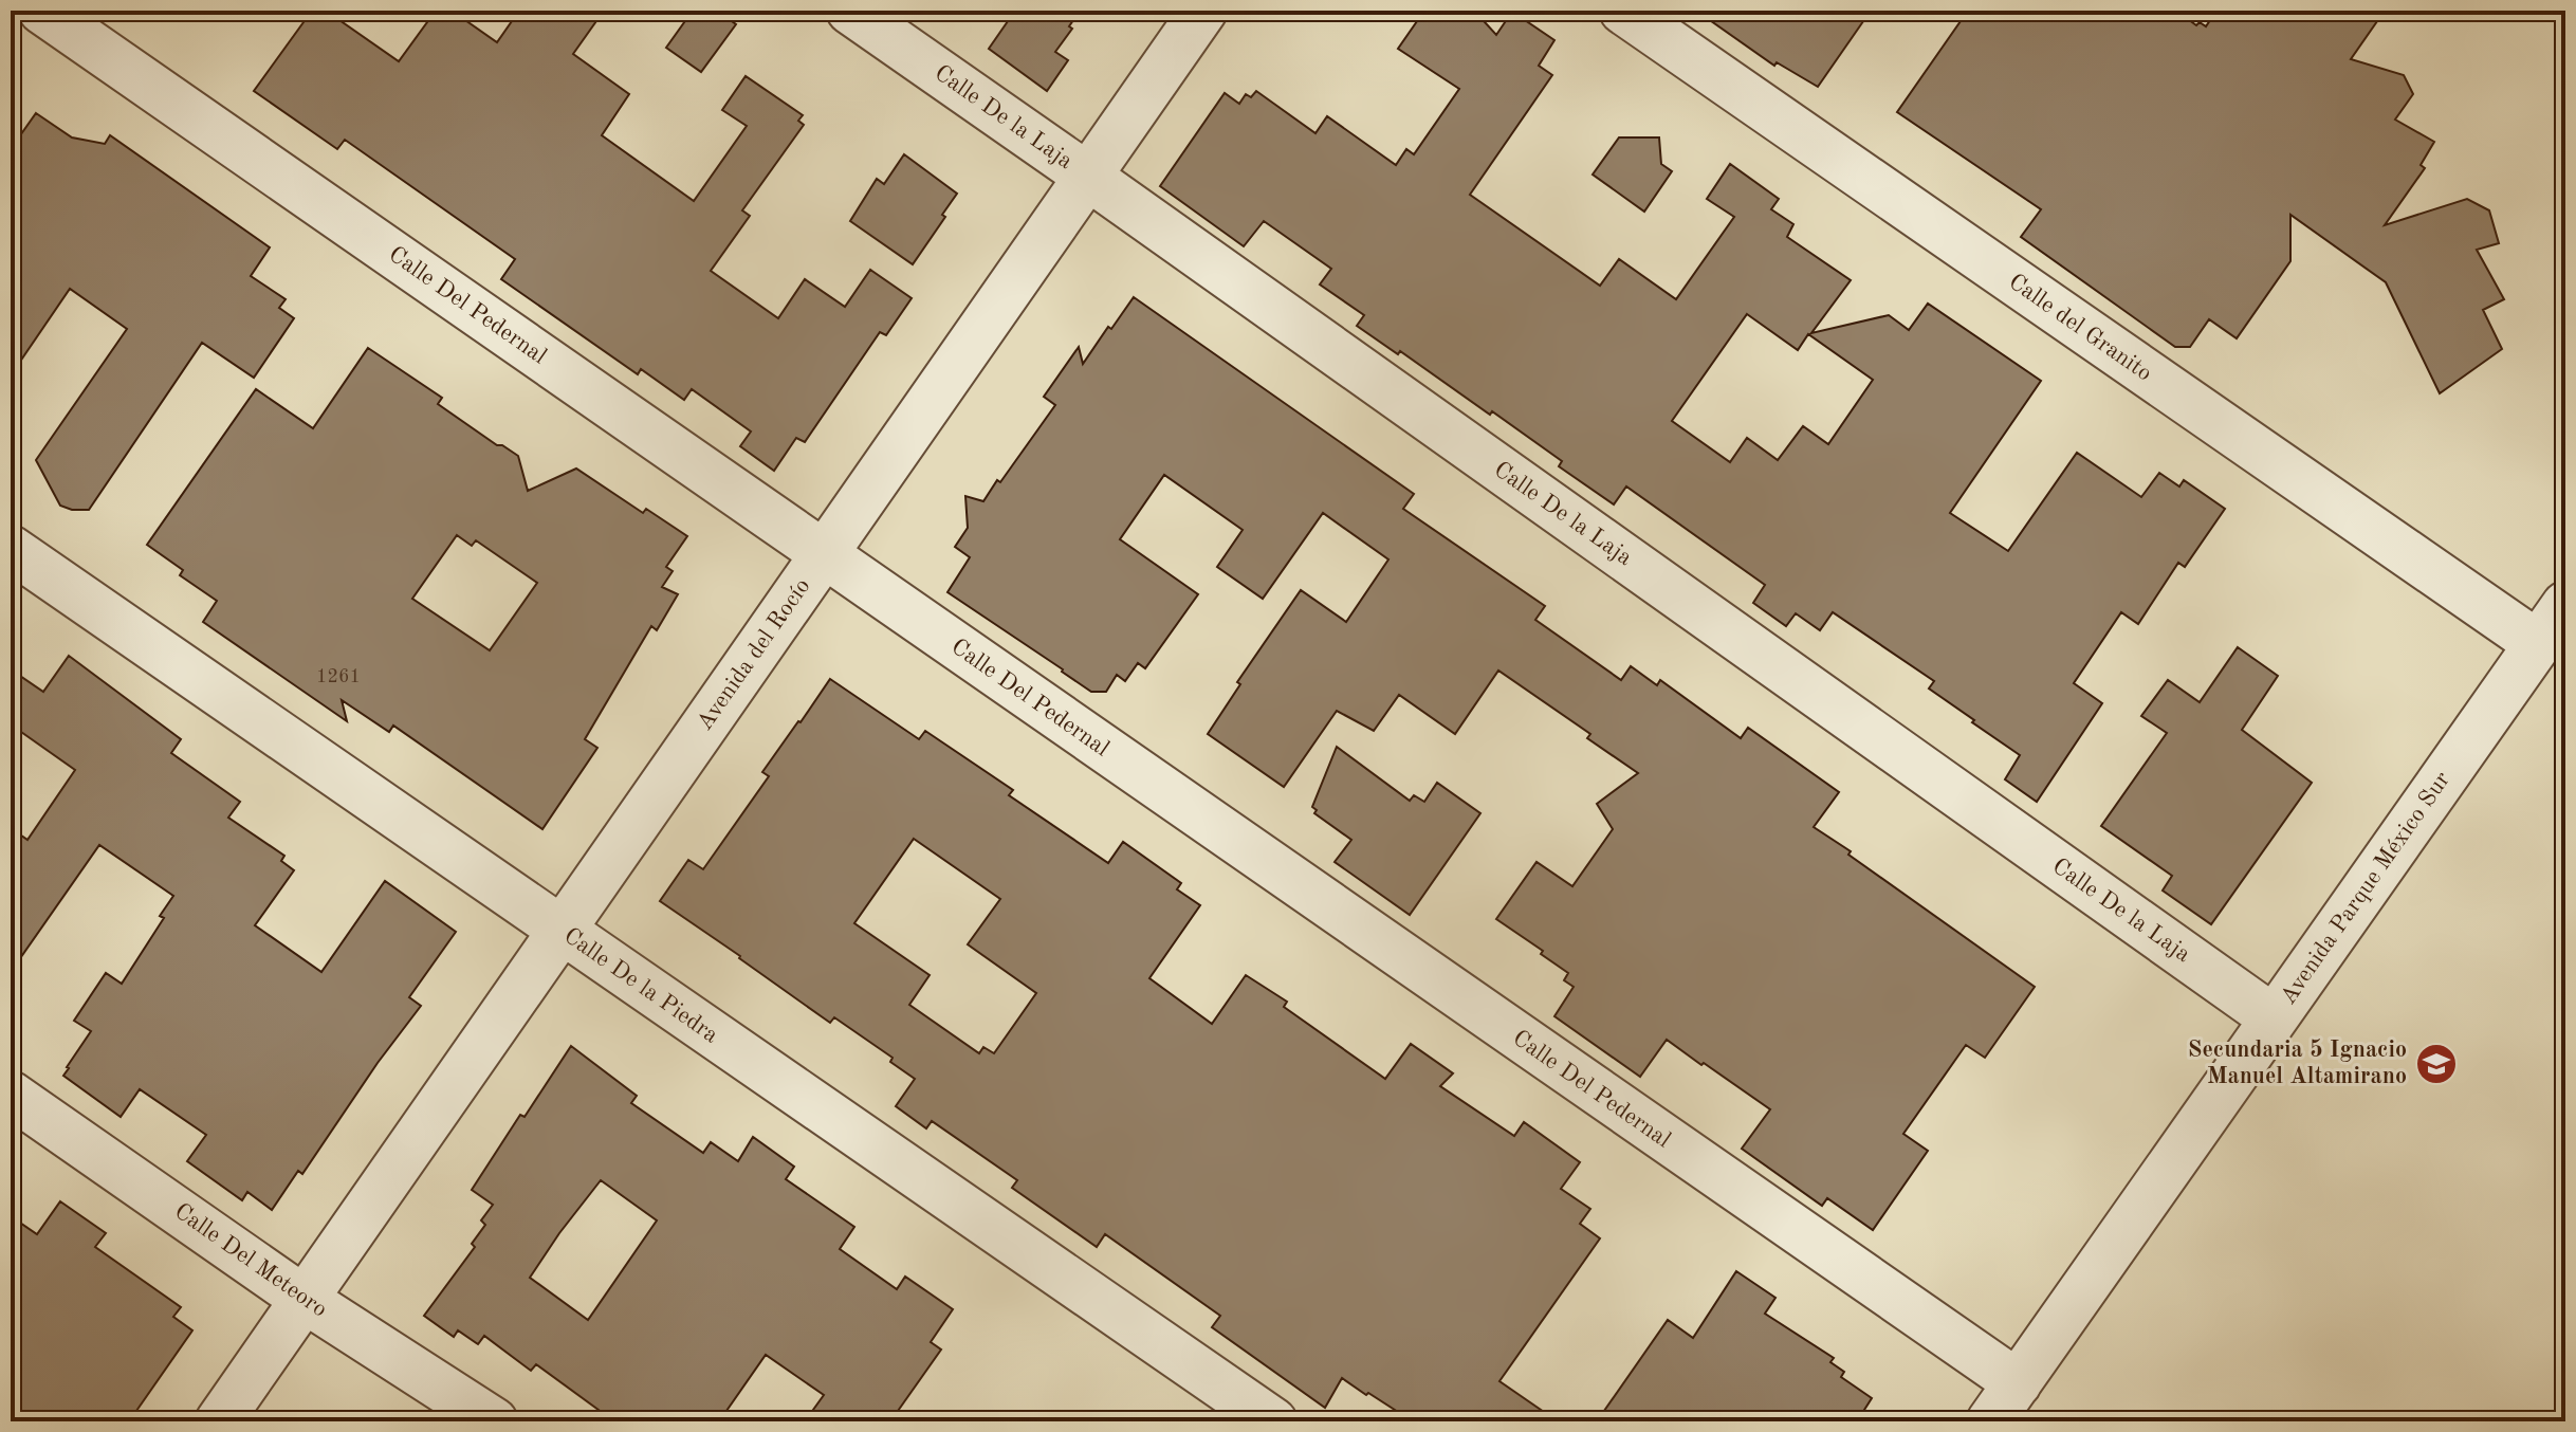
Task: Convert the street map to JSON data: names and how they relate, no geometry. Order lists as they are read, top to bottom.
{
  "streets": {
    "street": [
      "Calle De la Laja",
      "Calle Del Pedernal",
      "Calle del Granito",
      "Avenida del Rocío",
      "Avenida Parque México Sur",
      "Calle De la Piedra",
      "Calle Del Meteoro"
    ]
  },
  "crossings": [
    ["Calle De la Laja", "Avenida del Rocío"],
    ["Calle De la Laja", "Avenida Parque México Sur"],
    ["Calle Del Pedernal", "Avenida del Rocío"],
    ["Calle Del Pedernal", "Avenida Parque México Sur"],
    ["Calle del Granito", "Avenida Parque México Sur"],
    ["Avenida del Rocío", "Calle De la Piedra"],
    ["Avenida del Rocío", "Calle Del Meteoro"]
  ],
  "places": {
    "school or university": ["Secundaria 5 Ignacio Manuel Altamirano"]
  },
  "house_numbers": ["1261"]
}
